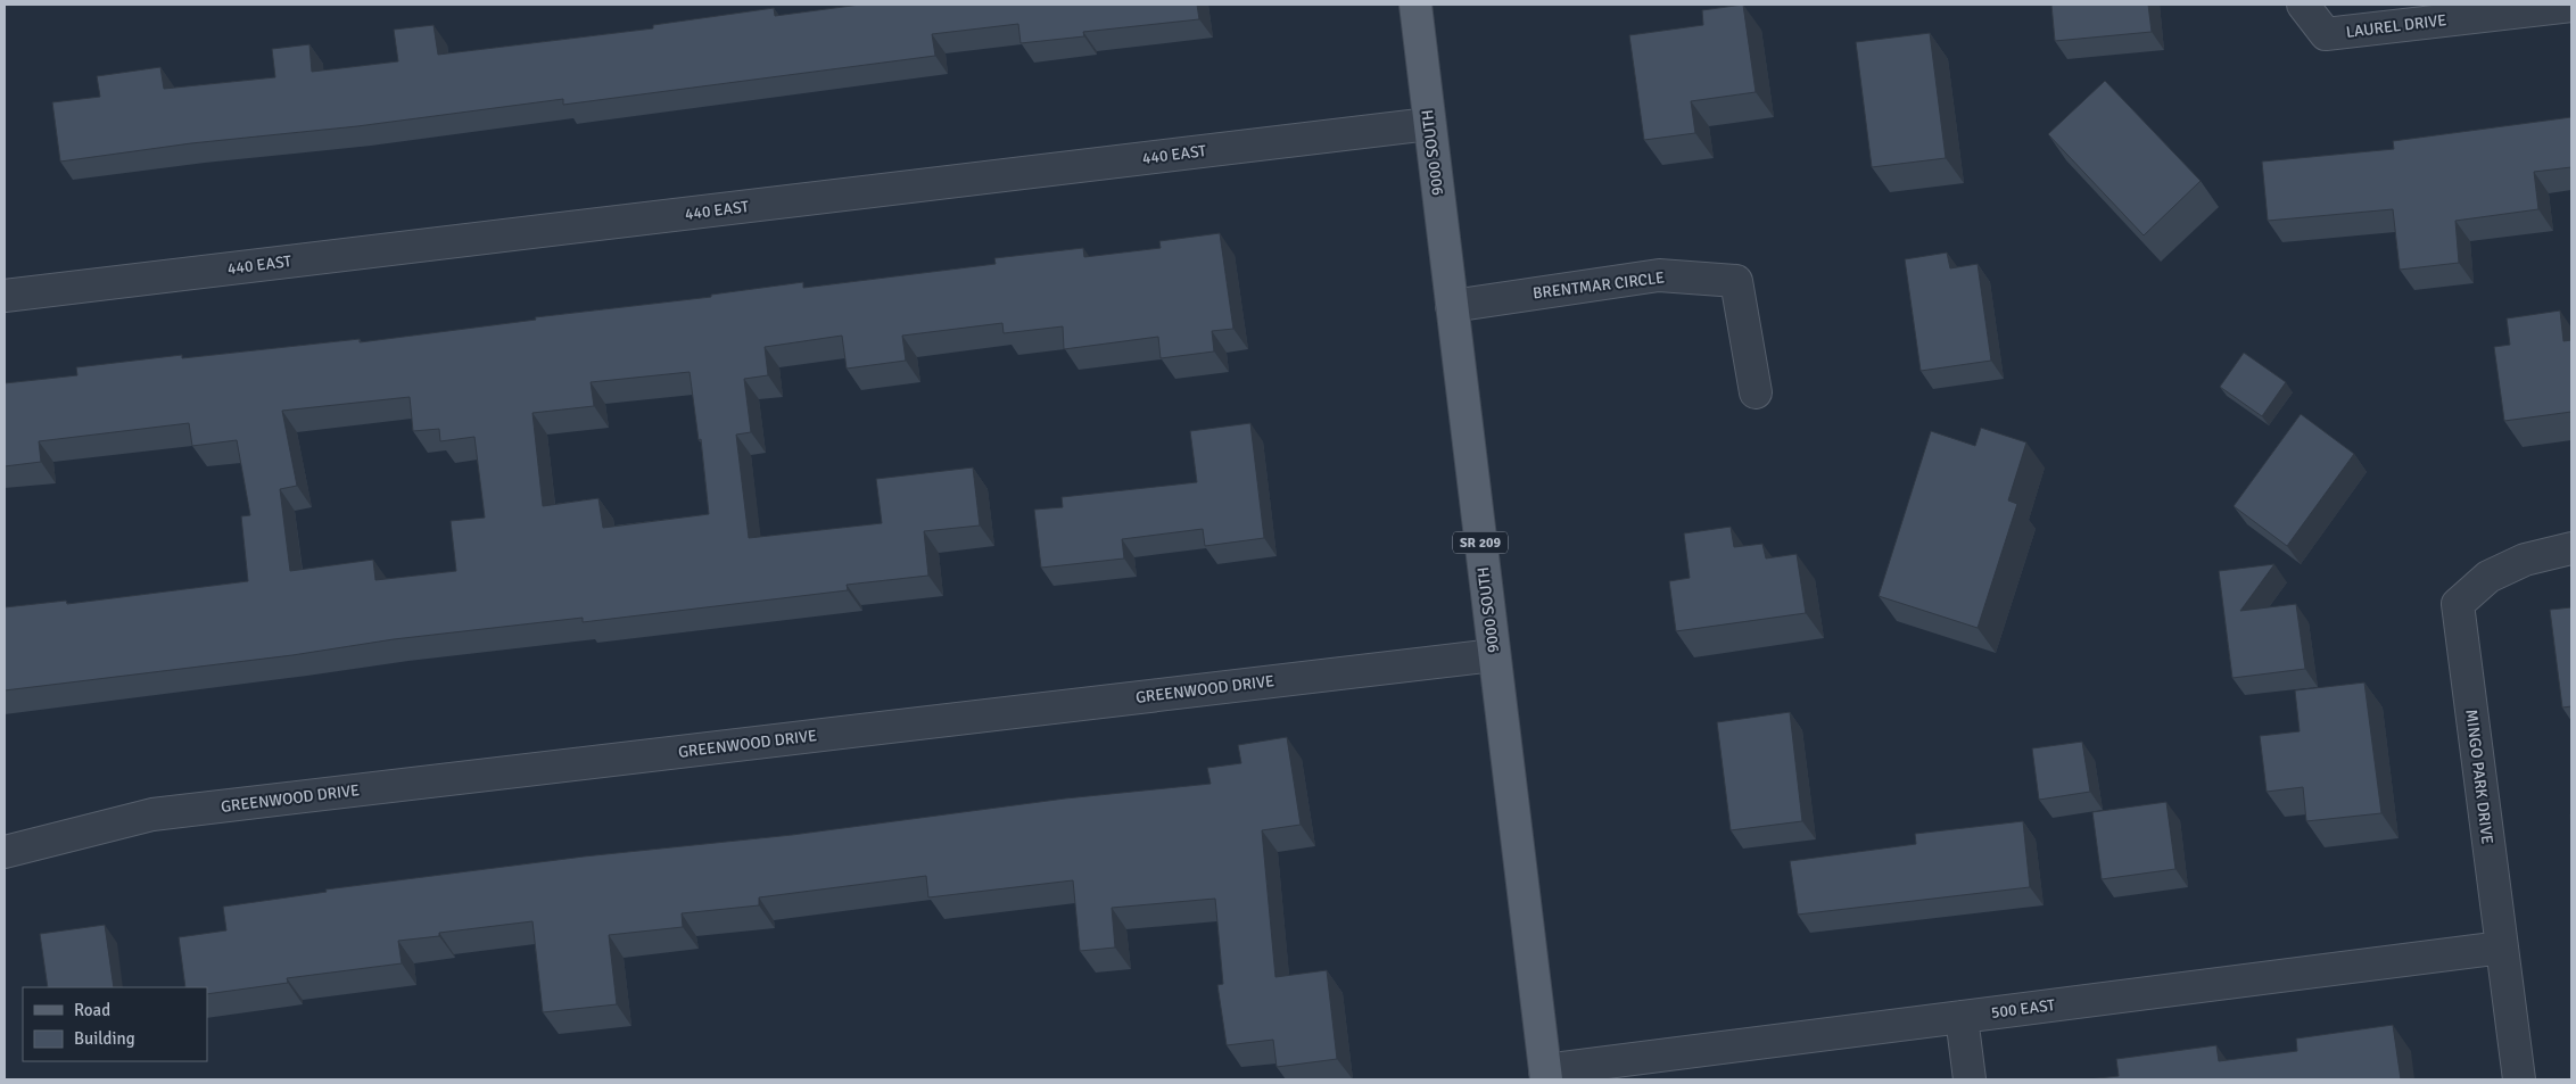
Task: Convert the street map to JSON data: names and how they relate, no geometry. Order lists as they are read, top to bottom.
{
  "streets": {
    "main road": ["9000 SOUTH", "SR 209"],
    "street": [
      "LAUREL DRIVE",
      "440 EAST",
      "BRENTMAR CIRCLE",
      "GREENWOOD DRIVE",
      "MINGO PARK DRIVE",
      "500 EAST"
    ]
  },
  "crossings": [
    ["9000 SOUTH", "440 EAST"],
    ["9000 SOUTH", "BRENTMAR CIRCLE"],
    ["9000 SOUTH", "GREENWOOD DRIVE"],
    ["9000 SOUTH", "500 EAST"],
    ["MINGO PARK DRIVE", "500 EAST"]
  ],
  "legend": ["Road", "Building"]
}
